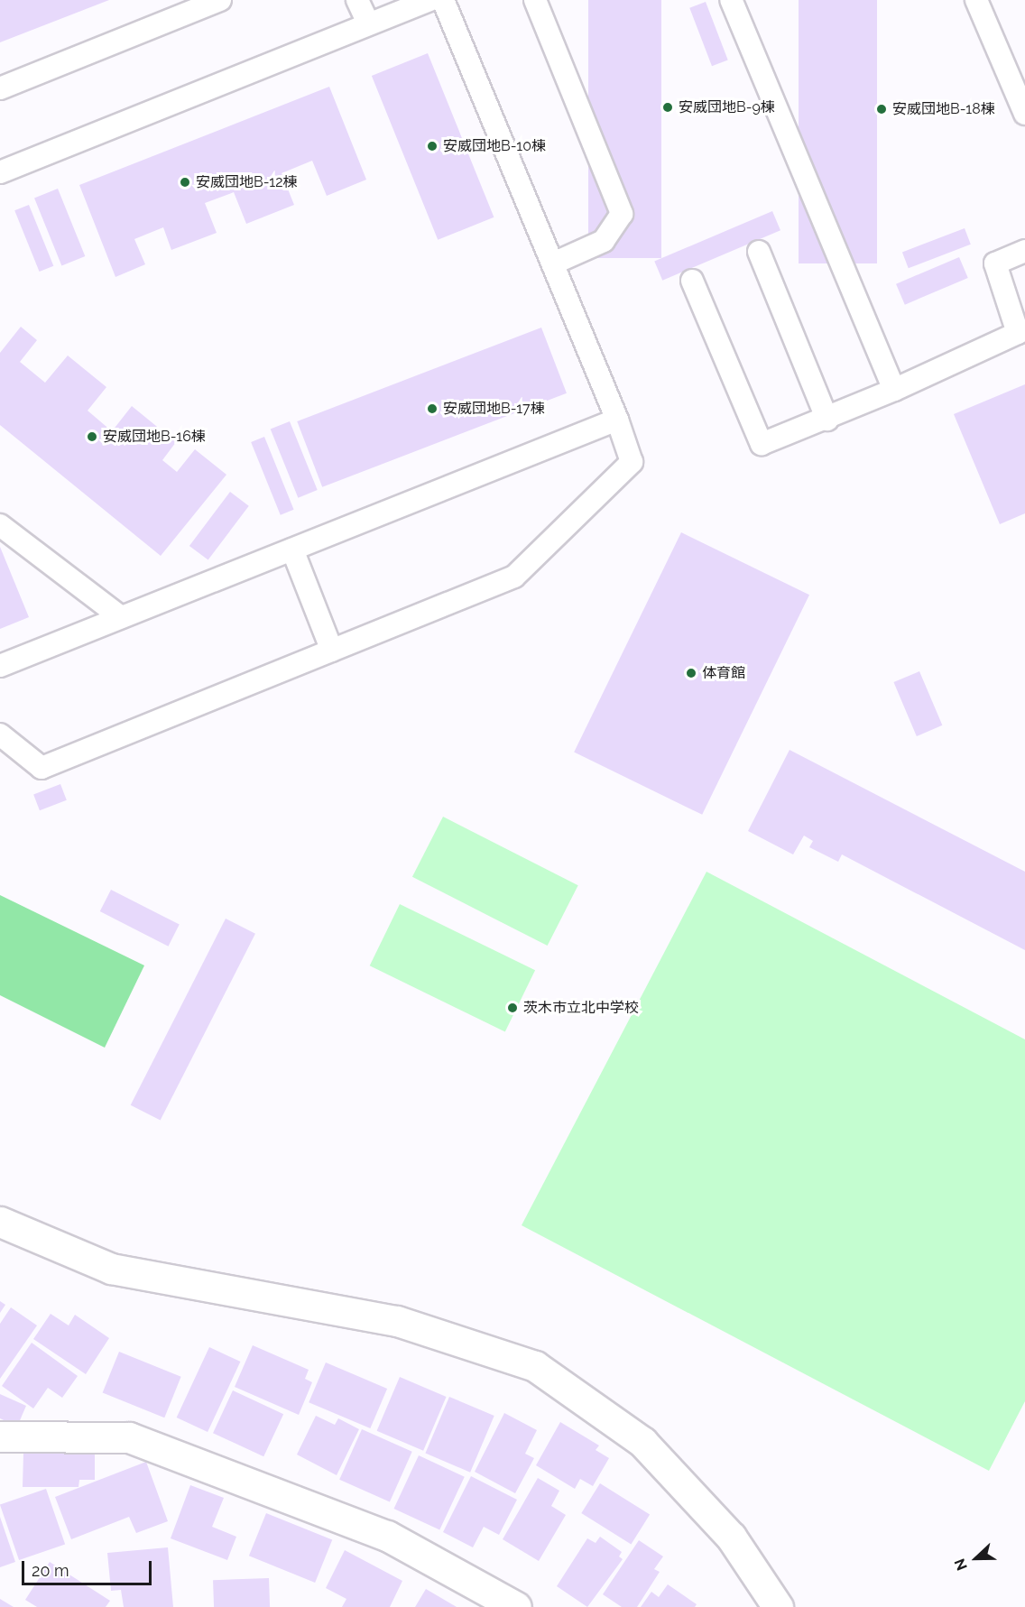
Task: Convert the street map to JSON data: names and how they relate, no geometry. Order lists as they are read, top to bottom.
{
  "places": [
    "安威団地B-9棟",
    "安威団地B-18棟",
    "安威団地B-10棟",
    "安威団地B-12棟",
    "安威団地B-17棟",
    "安威団地B-16棟",
    "体育館",
    "茨木市立北中学校"
  ],
  "scale_bar": "20 m",
  "north": "left"
}
